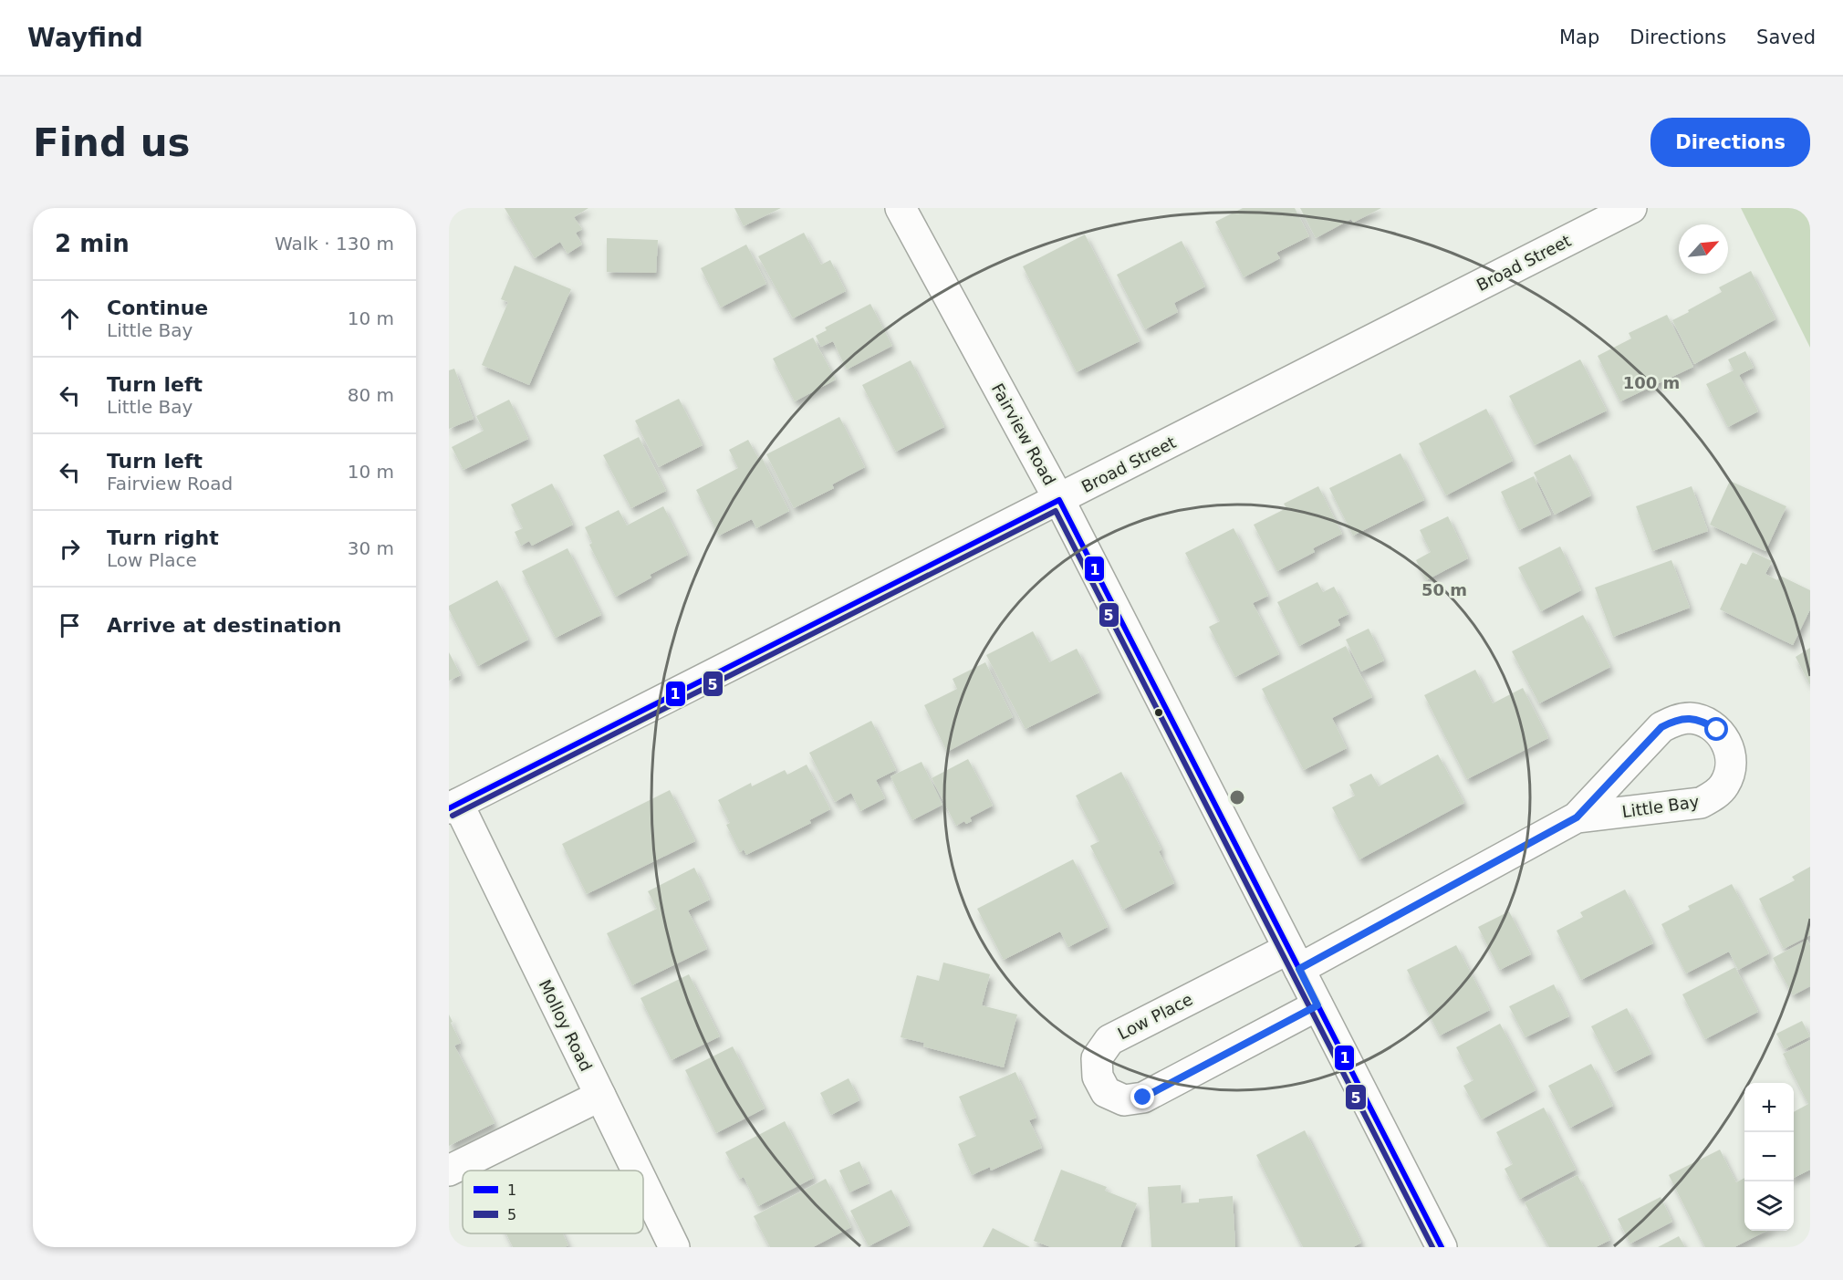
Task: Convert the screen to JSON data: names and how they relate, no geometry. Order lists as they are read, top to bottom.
{
  "streets": {
    "street": [
      "Broad Street",
      "Fairview Road",
      "Little Bay",
      "Low Place",
      "Molloy Road"
    ]
  },
  "crossings": [
    ["Broad Street", "Fairview Road"],
    ["Broad Street", "Molloy Road"],
    ["Fairview Road", "Little Bay"],
    ["Fairview Road", "Low Place"],
    ["Little Bay", "Low Place"]
  ],
  "lines": ["transit line 1", "transit line 5"],
  "legend": ["1", "5"],
  "north": "top right",
  "page": {
    "header": "Wayfind",
    "nav": ["Map", "Directions", "Saved"],
    "buttons": "Directions",
    "title": "Find us",
    "heading": ["2 min", "Walk · 130 m"],
    "list": [
      ["Continue", "Little Bay", "10 m"],
      ["Turn left", "Little Bay", "80 m"],
      ["Turn left", "Fairview Road", "10 m"],
      ["Turn right", "Low Place", "30 m"],
      "Arrive at destination"
    ],
    "map_buttons": ["+", "−"]
  },
  "rings": ["100 m", "50 m"]
}
